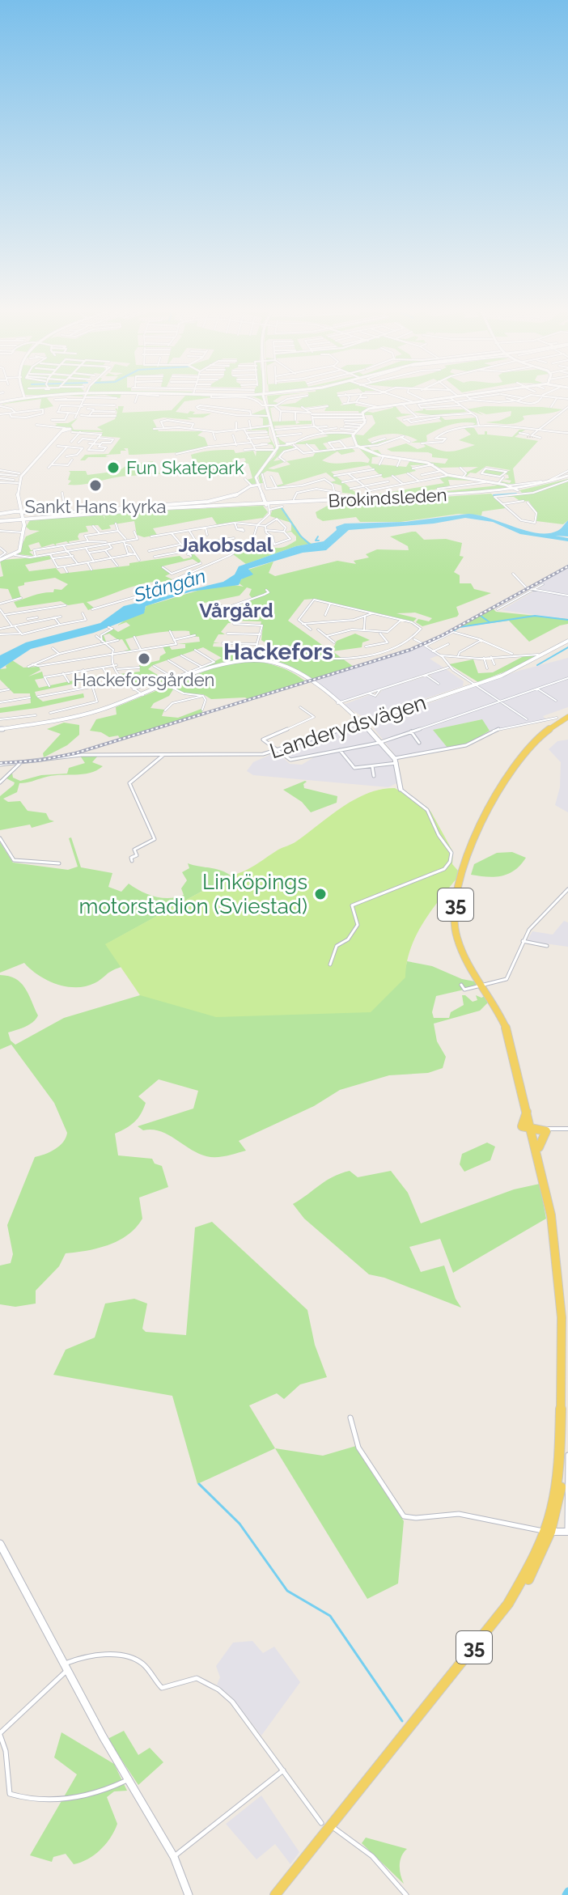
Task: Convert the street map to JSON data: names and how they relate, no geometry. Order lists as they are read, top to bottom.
{
  "streets": {
    "main road": ["Brokindsleden", "35"],
    "street": ["Landerydsvägen"]
  },
  "districts": ["Jakobsdal", "Vårgård", "Hackefors"],
  "water": ["Stångån"],
  "places": [
    "Fun Skatepark",
    "Sankt Hans kyrka",
    "Hackeforsgården",
    "Linköpings motorstadion (Sviestad)"
  ]
}
